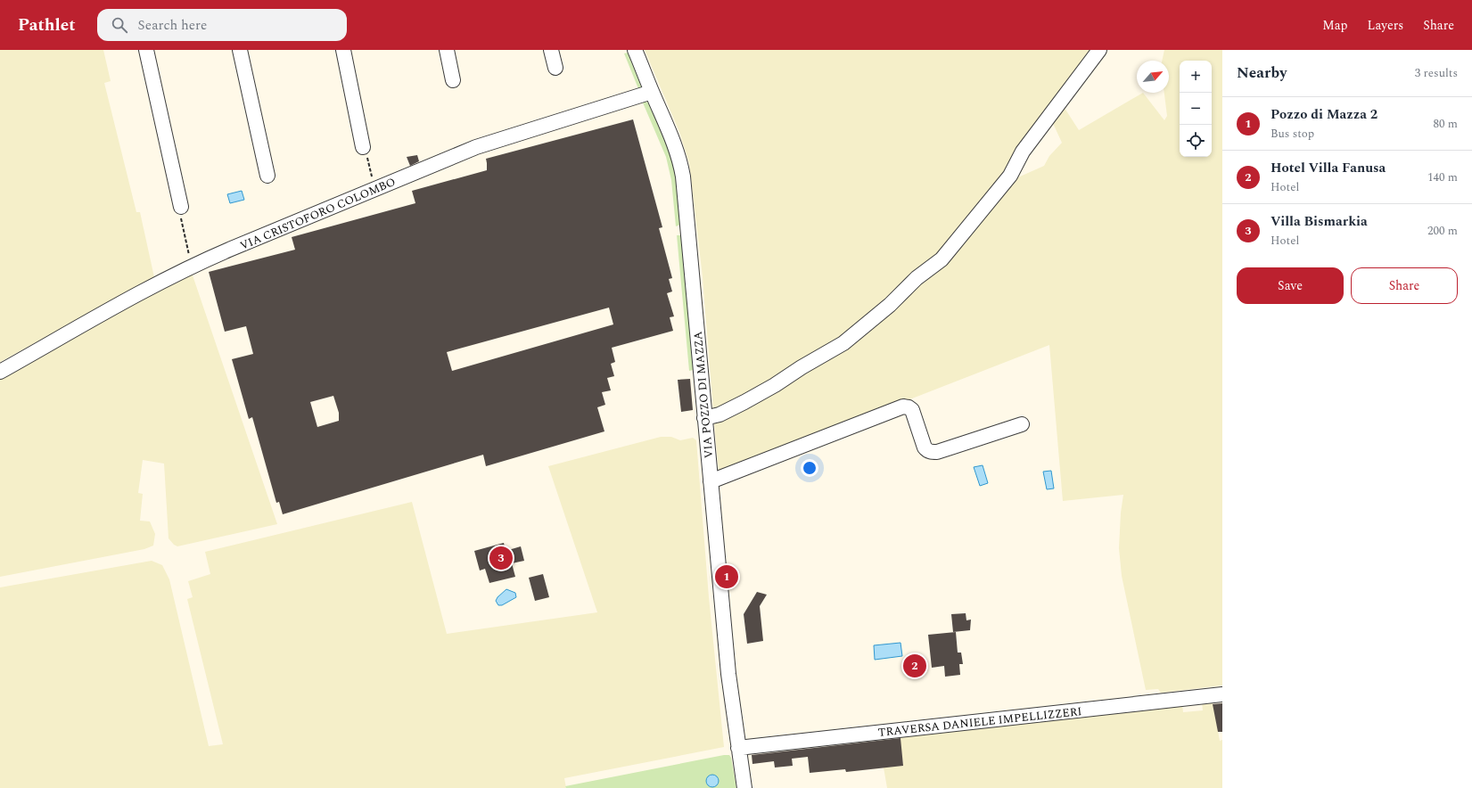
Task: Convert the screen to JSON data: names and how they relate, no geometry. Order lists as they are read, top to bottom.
{
  "streets": {
    "street": ["VIA CRISTOFORO COLOMBO", "VIA POZZO DI MAZZA", "TRAVERSA DANIELE IMPELLIZZERI"]
  },
  "crossings": [
    ["VIA CRISTOFORO COLOMBO", "VIA POZZO DI MAZZA"],
    ["VIA POZZO DI MAZZA", "TRAVERSA DANIELE IMPELLIZZERI"]
  ],
  "north": "top right",
  "page": {
    "header": "Pathlet",
    "search": "Search here",
    "nav": ["Map", "Layers", "Share"],
    "heading": ["Nearby", "3 results"],
    "map_buttons": ["+", "−"],
    "list": [
      {
        "mark": "1",
        "name": "Pozzo di Mazza 2",
        "note": "Bus stop",
        "value": "80 m"
      },
      {
        "mark": "2",
        "name": "Hotel Villa Fanusa",
        "note": "Hotel",
        "value": "140 m"
      },
      {
        "mark": "3",
        "name": "Villa Bismarkia",
        "note": "Hotel",
        "value": "200 m"
      }
    ],
    "buttons": ["Save", "Share"],
    "pins": ["3", "1", "2"]
  }
}
